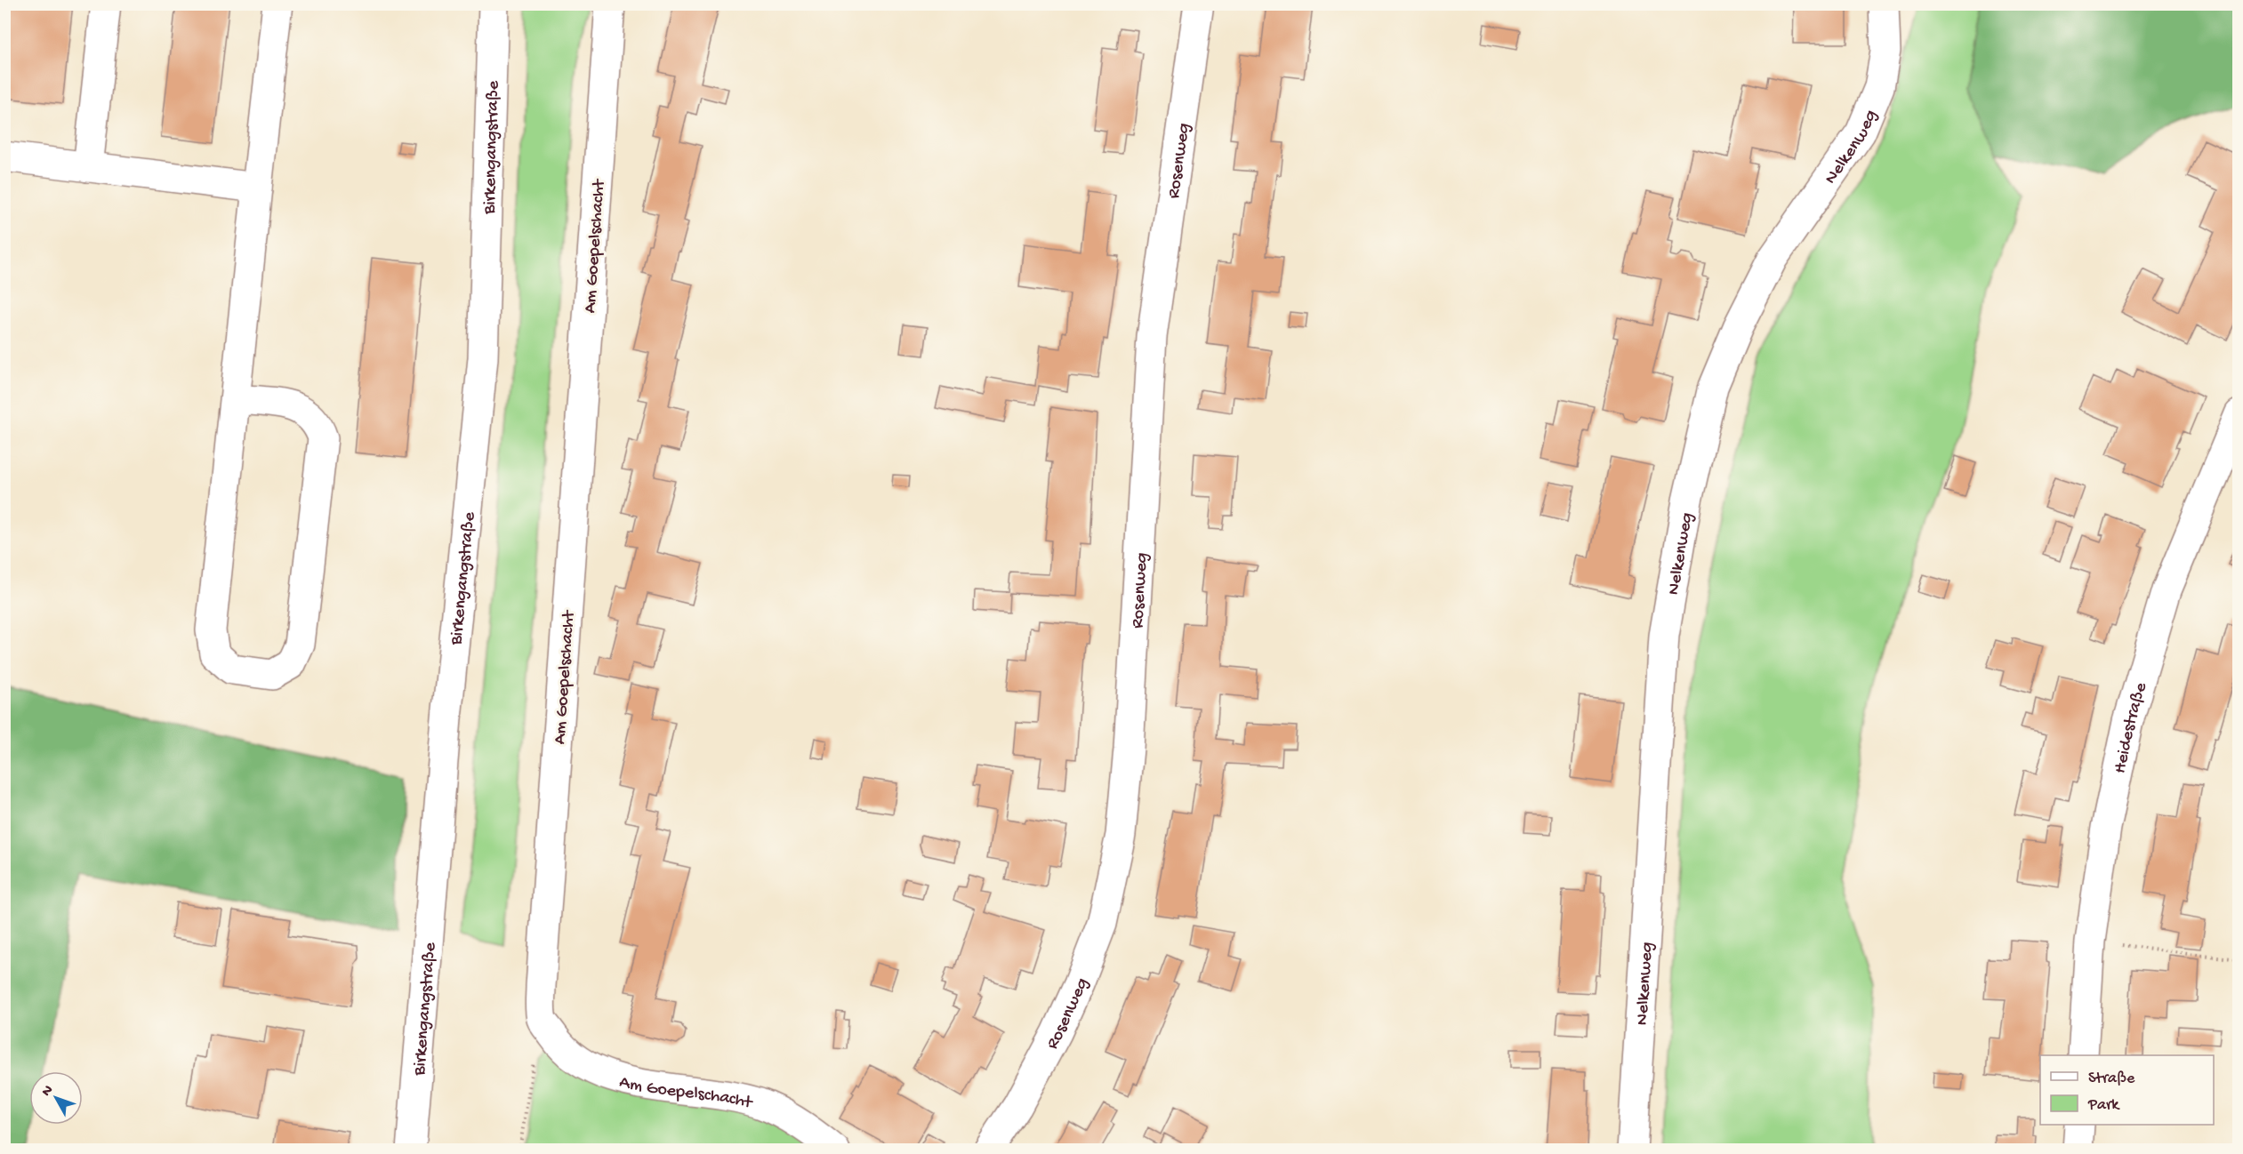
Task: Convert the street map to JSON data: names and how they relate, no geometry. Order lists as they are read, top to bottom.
{
  "streets": {
    "street": [
      "Nelkenweg",
      "Birkengangstraße",
      "Rosenweg",
      "Am Goepelschacht",
      "Heidestraße"
    ]
  },
  "legend": ["Straße", "Park"],
  "north": "top left"
}
